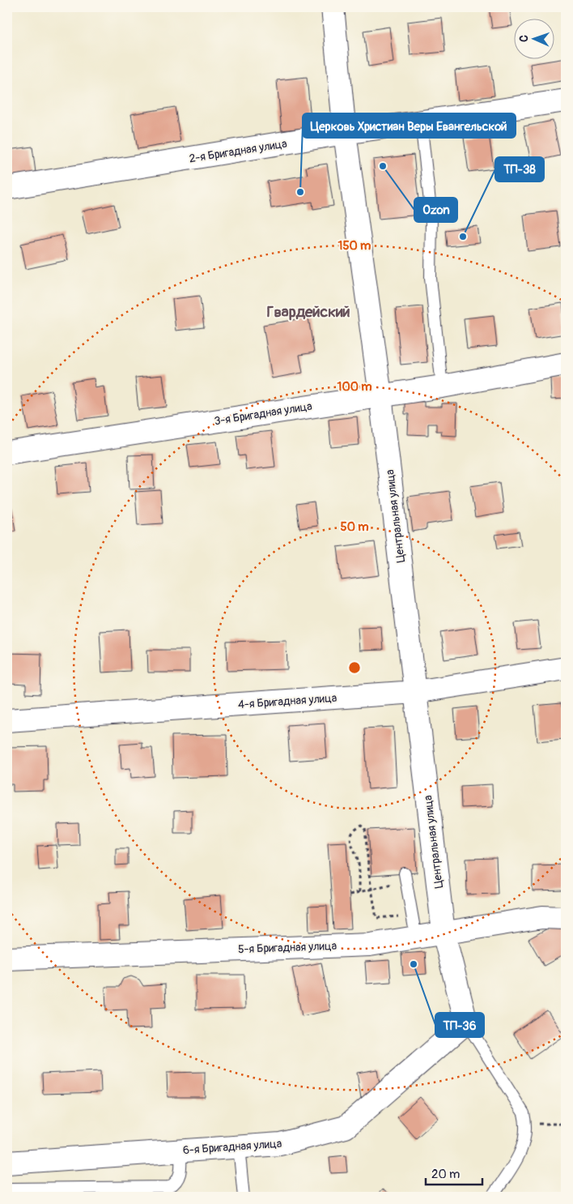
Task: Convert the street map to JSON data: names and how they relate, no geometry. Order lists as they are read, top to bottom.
{
  "streets": {
    "street": [
      "2-я Бригадная улица",
      "3-я Бригадная улица",
      "Центральная улица",
      "4-я Бригадная улица",
      "5-я Бригадная улица",
      "6-я Бригадная улица"
    ]
  },
  "crossings": [
    ["2-я Бригадная улица", "Центральная улица"],
    ["3-я Бригадная улица", "Центральная улица"],
    ["Центральная улица", "4-я Бригадная улица"],
    ["Центральная улица", "5-я Бригадная улица"],
    ["Центральная улица", "6-я Бригадная улица"]
  ],
  "districts": ["Гвардейский"],
  "places": [
    "Ozon",
    "Церковь Христиан Веры Евангельской",
    "ТП-38",
    "ТП-36"
  ],
  "scale_bar": "20 m",
  "north": "left",
  "rings": ["150 m", "100 m", "50 m"]
}
